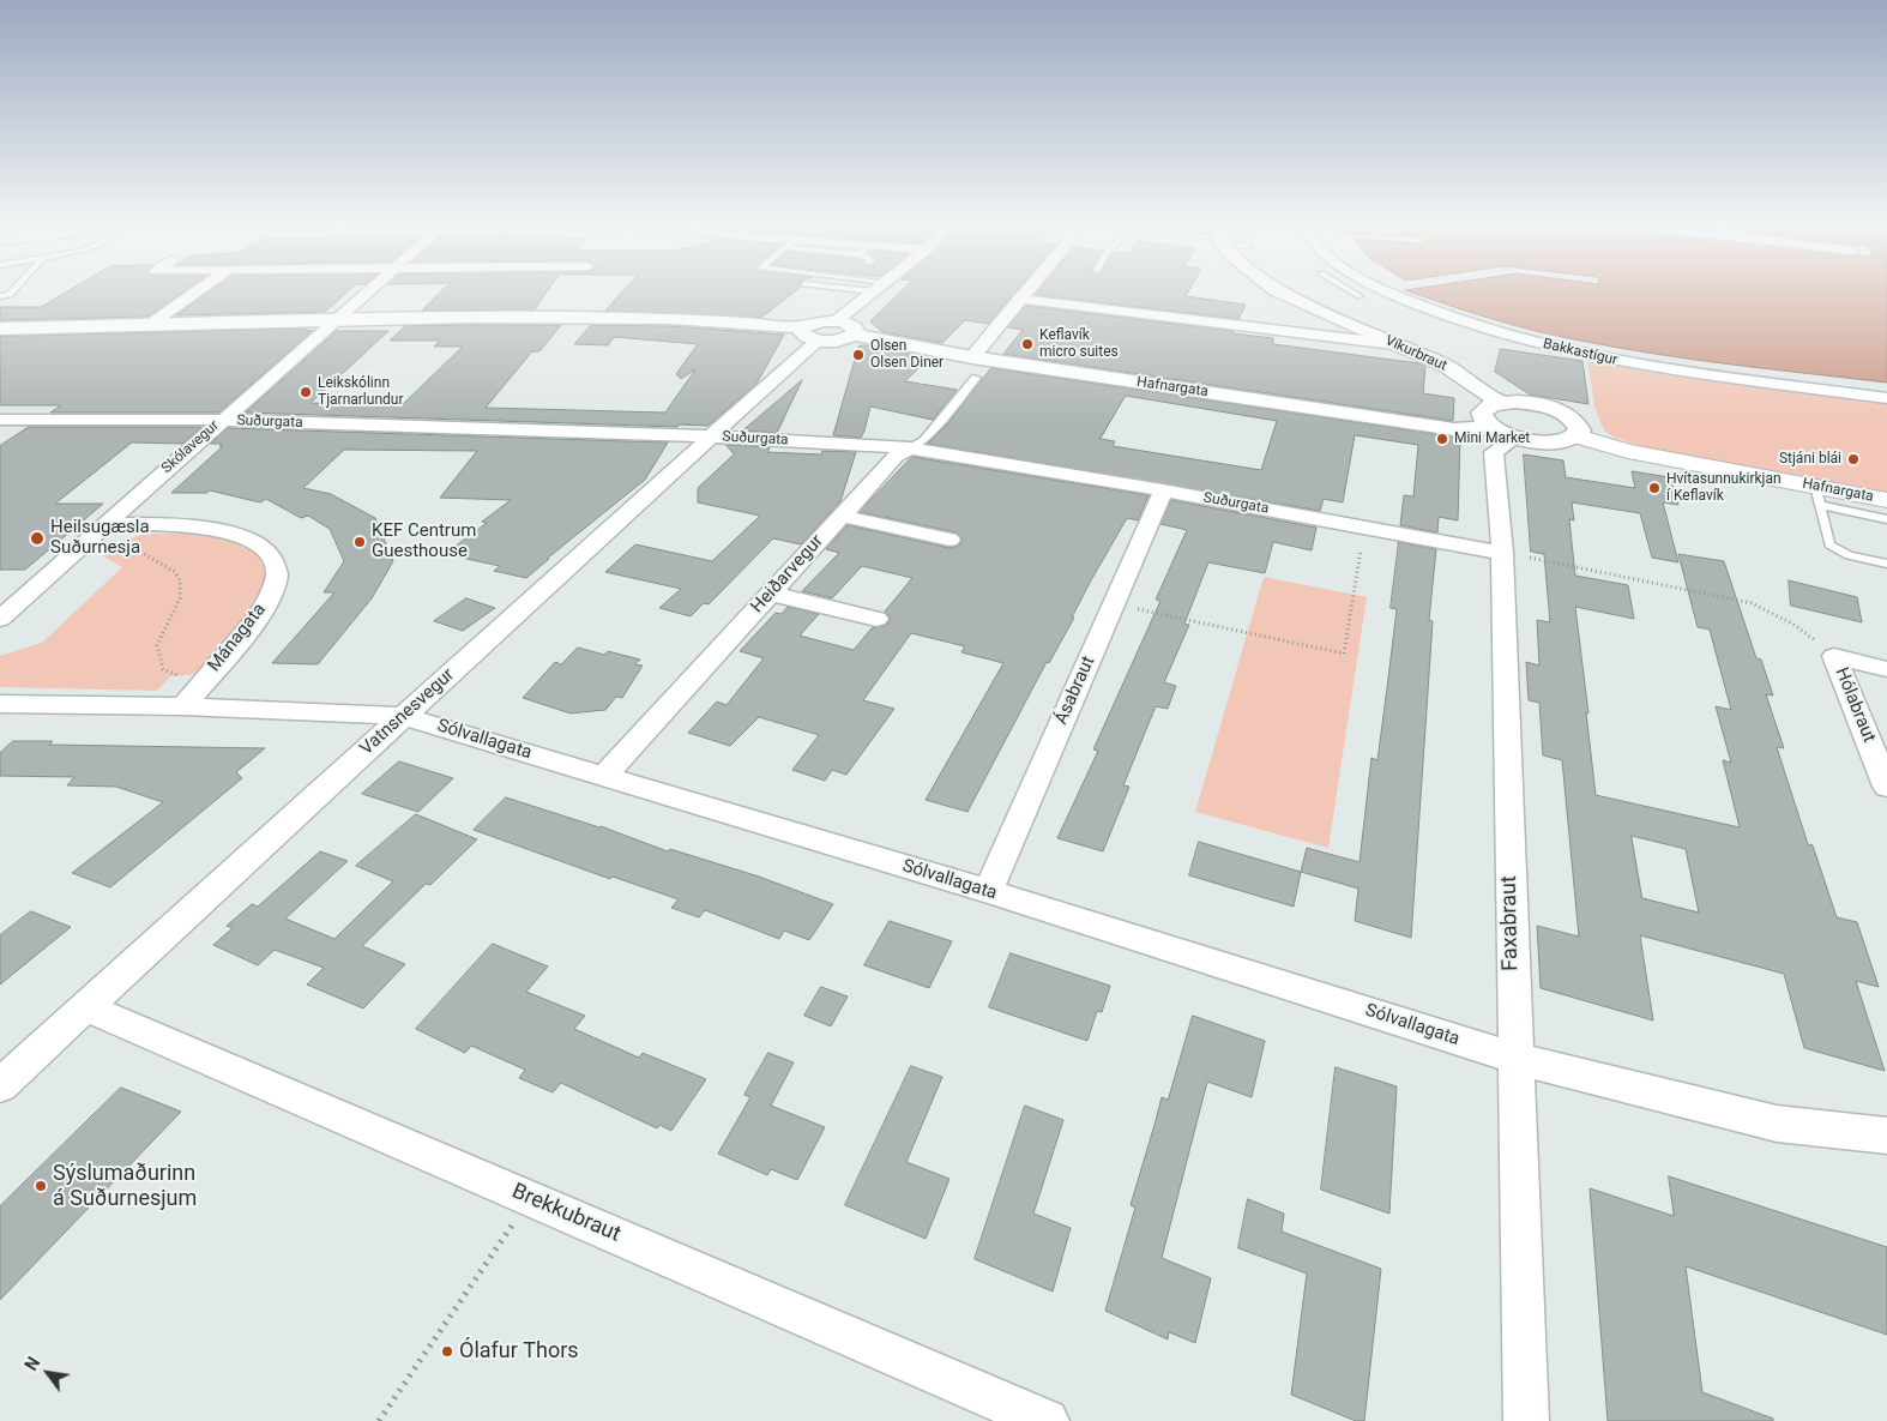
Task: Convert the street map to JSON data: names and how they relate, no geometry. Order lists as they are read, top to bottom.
{
  "streets": {
    "main road": ["Hafnargata"],
    "street": [
      "Bakkastígur",
      "Víkurbraut",
      "Suðurgata",
      "Skólavegur",
      "Heiðarvegur",
      "Mánagata",
      "Ásabraut",
      "Hólabraut",
      "Vatnsnesvegur",
      "Sólvallagata",
      "Faxabraut",
      "Brekkubraut"
    ]
  },
  "crossings": [
    ["Hafnargata", "Heiðarvegur"],
    ["Hafnargata", "Faxabraut"],
    ["Suðurgata", "Skólavegur"],
    ["Suðurgata", "Heiðarvegur"],
    ["Suðurgata", "Ásabraut"],
    ["Suðurgata", "Vatnsnesvegur"],
    ["Suðurgata", "Faxabraut"],
    ["Skólavegur", "Mánagata"],
    ["Heiðarvegur", "Sólvallagata"],
    ["Mánagata", "Sólvallagata"],
    ["Ásabraut", "Sólvallagata"],
    ["Vatnsnesvegur", "Sólvallagata"],
    ["Vatnsnesvegur", "Brekkubraut"],
    ["Sólvallagata", "Faxabraut"]
  ],
  "places": [
    "Keflavík micro suites",
    "Olsen Olsen Diner",
    "Leikskólinn Tjarnarlundur",
    "Mini Market",
    "Stjáni blái",
    "Hvítasunnukirkjan í Keflavík",
    "Heilsugæsla Suðurnesja",
    "KEF Centrum Guesthouse",
    "Sýslumaðurinn á Suðurnesjum",
    "Ólafur Thors"
  ],
  "north": "top left"
}
